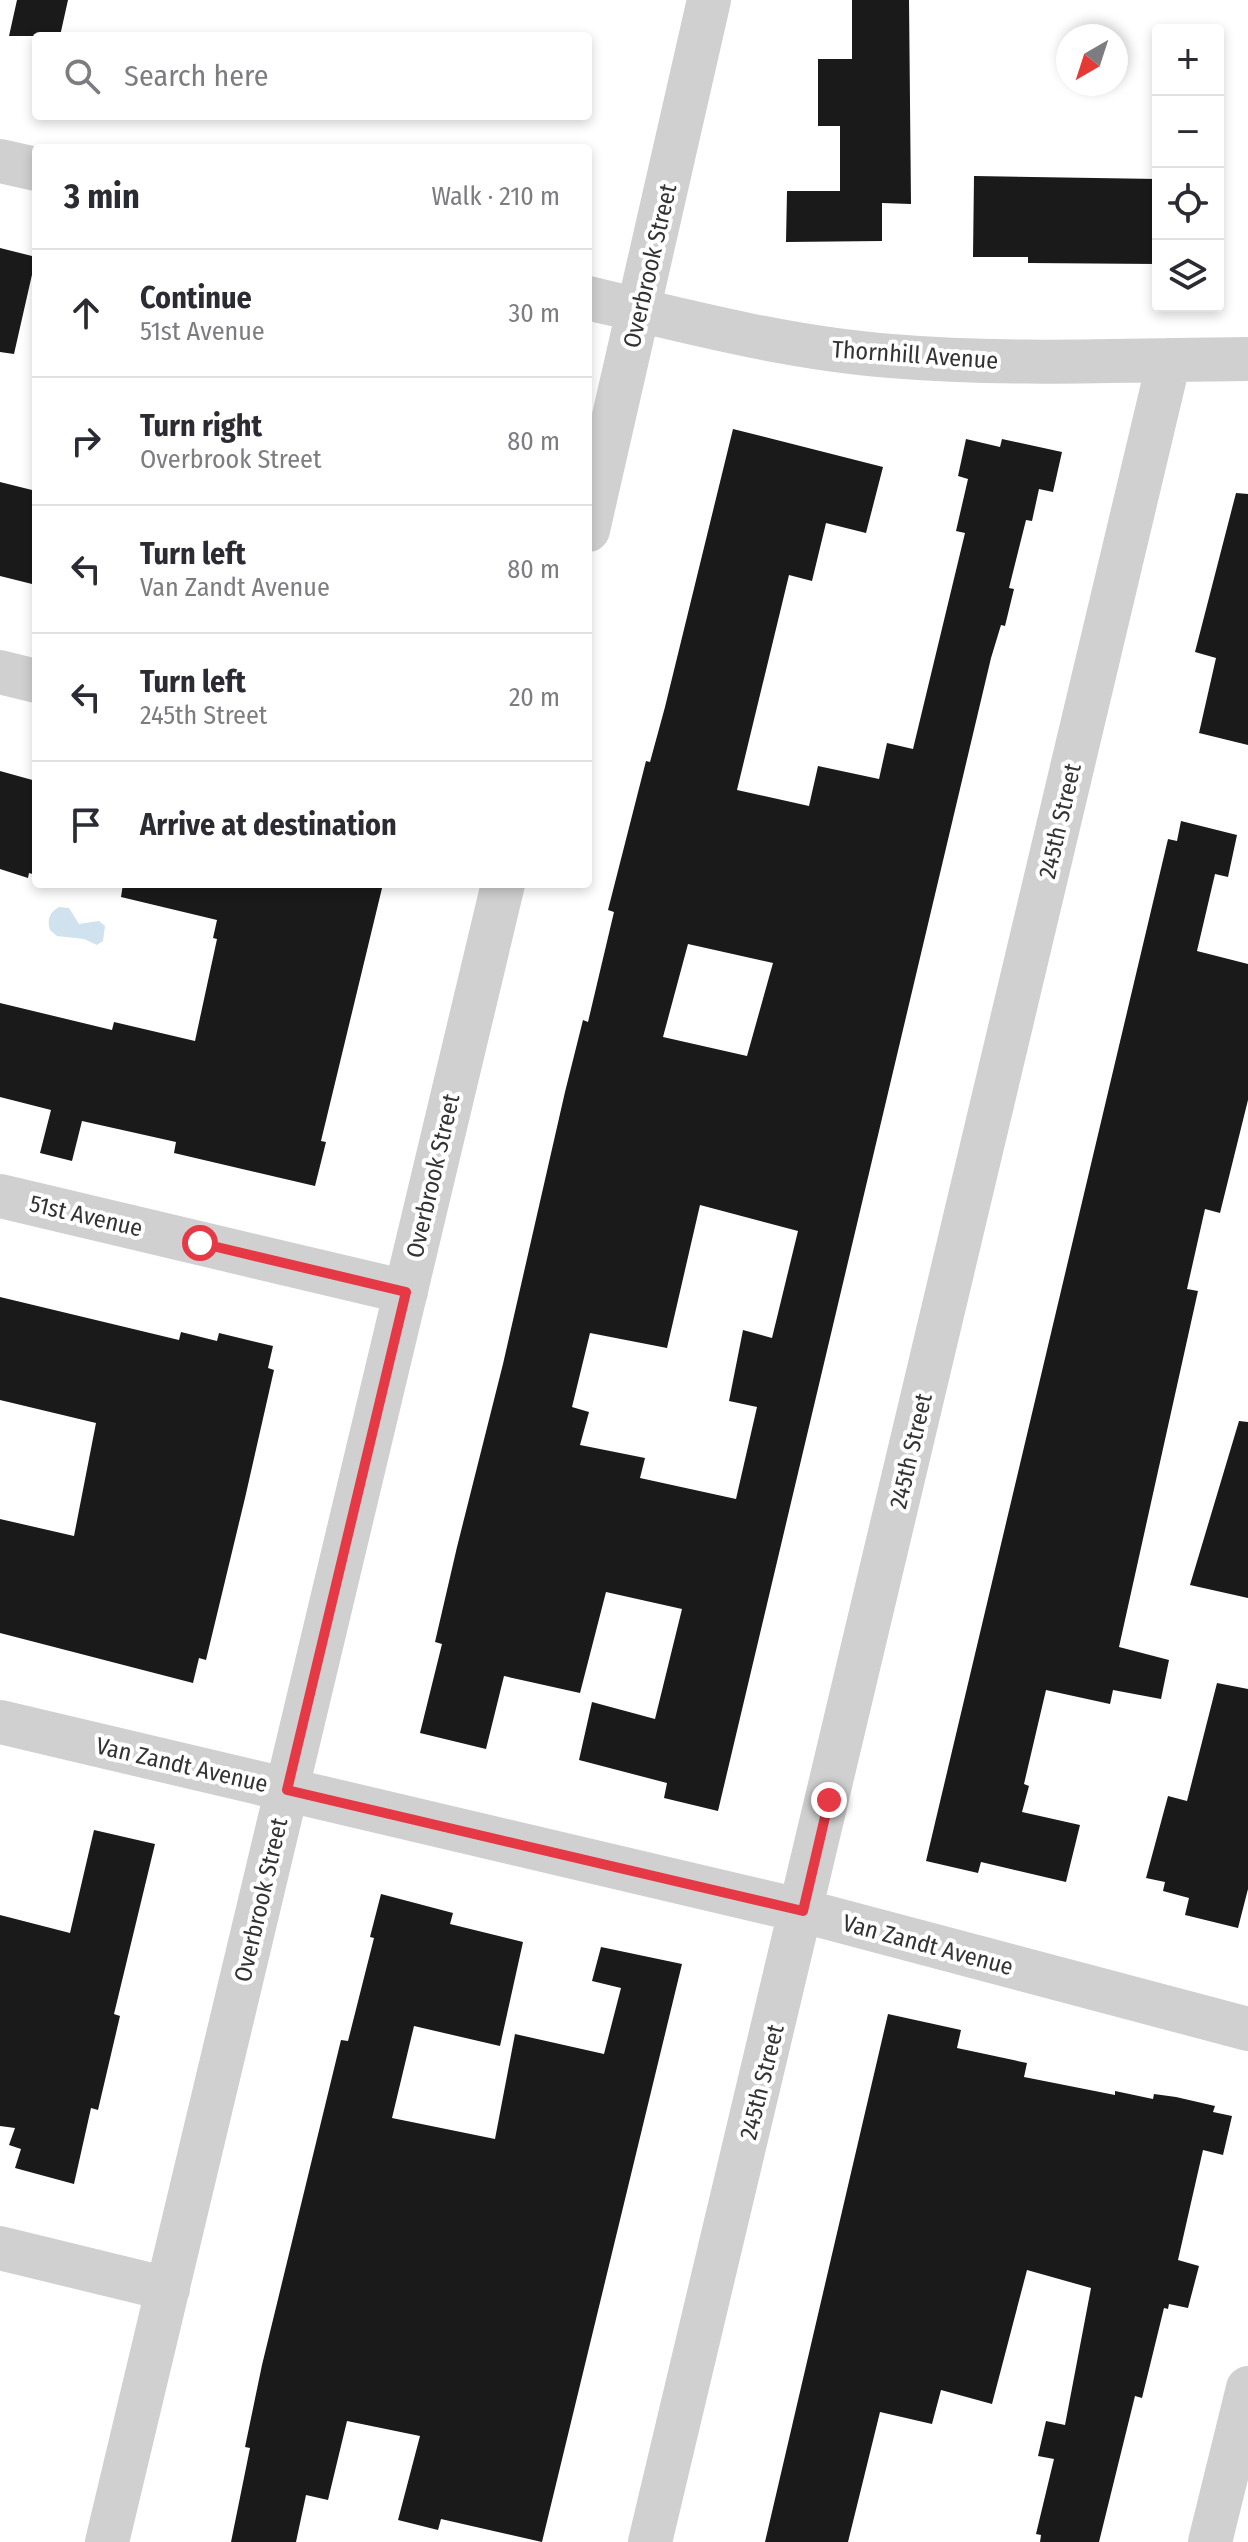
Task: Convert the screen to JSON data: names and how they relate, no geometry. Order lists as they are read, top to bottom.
{
  "streets": {
    "street": [
      "Overbrook Street",
      "Thornhill Avenue",
      "245th Street",
      "51st Avenue",
      "Van Zandt Avenue"
    ]
  },
  "crossings": [
    ["Overbrook Street", "Thornhill Avenue"],
    ["Overbrook Street", "51st Avenue"],
    ["Overbrook Street", "Van Zandt Avenue"],
    ["Thornhill Avenue", "245th Street"],
    ["245th Street", "Van Zandt Avenue"]
  ],
  "north": "bottom left",
  "page": {
    "map_buttons": ["+", "−"],
    "search": "Search here",
    "heading": ["3 min", "Walk · 210 m"],
    "list": [
      ["Continue", "51st Avenue", "30 m"],
      ["Turn right", "Overbrook Street", "80 m"],
      ["Turn left", "Van Zandt Avenue", "80 m"],
      ["Turn left", "245th Street", "20 m"],
      "Arrive at destination"
    ]
  }
}
